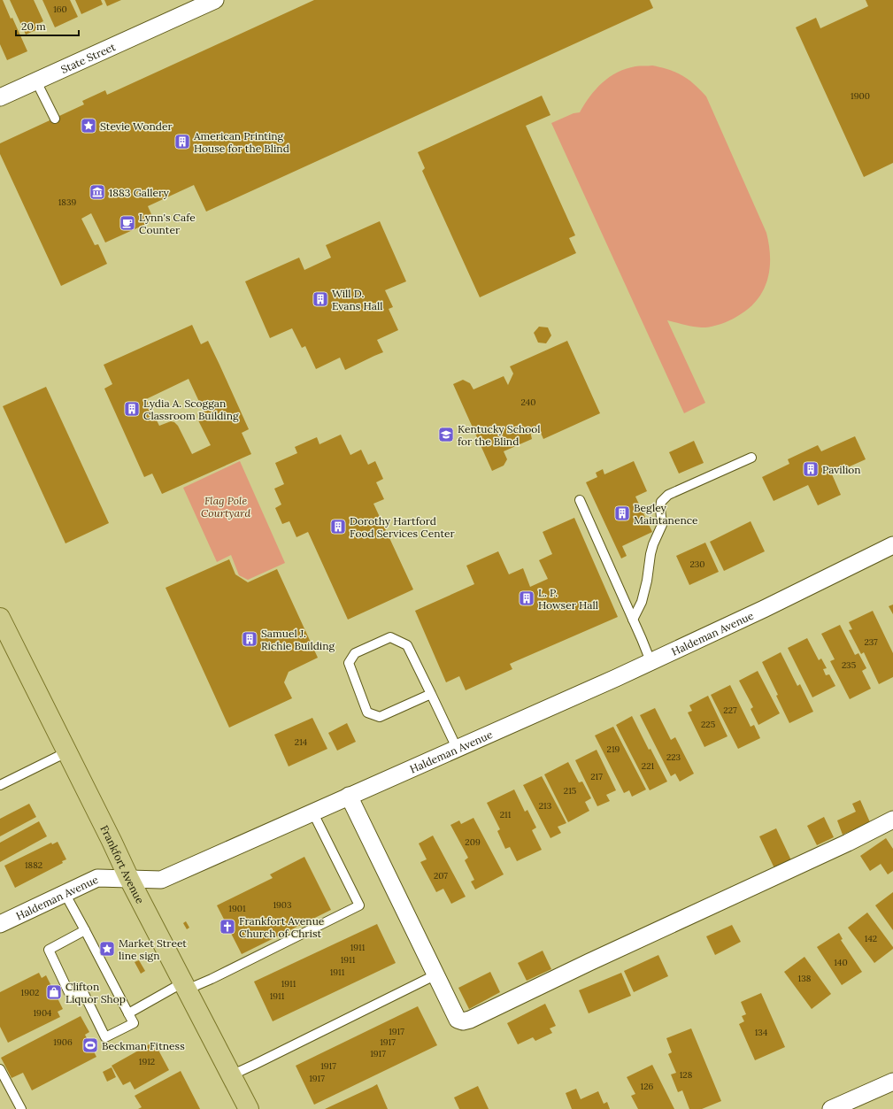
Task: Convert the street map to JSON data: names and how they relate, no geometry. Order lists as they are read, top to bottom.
{
  "streets": {
    "main road": ["Frankfort Avenue"],
    "street": ["State Street", "Haldeman Avenue"]
  },
  "crossings": [
    ["Haldeman Avenue", "Frankfort Avenue"]
  ],
  "parks": ["Flag Pole Courtyard"],
  "places": {
    "place": ["Stevie Wonder", "Market Street line sign"],
    "building": [
      "American Printing House for the Blind",
      "Will D. Evans Hall",
      "Lydia A. Scoggan Classroom Building",
      "Pavilion",
      "Begley Maintanence",
      "Dorothy Hartford Food Services Center",
      "L. P. Howser Hall",
      "Samuel J. Richie Building"
    ],
    "museum": ["1883 Gallery"],
    "cafe": ["Lynn's Cafe Counter"],
    "school or university": ["Kentucky School for the Blind"],
    "church": ["Frankfort Avenue Church of Christ"],
    "shop": ["Clifton Liquor Shop"],
    "sports": ["Beckman Fitness"]
  },
  "house_numbers": [
    "160",
    "1900",
    "1839",
    "240",
    "230",
    "237",
    "235",
    "227",
    "225",
    "214",
    "219",
    "223",
    "221",
    "217",
    "215",
    "213",
    "211",
    "209",
    "1882",
    "207",
    "1903",
    "1901",
    "142",
    "1911",
    "1911",
    "140",
    "1911",
    "138",
    "1911",
    "1902",
    "1911",
    "1904",
    "1917",
    "134",
    "1906",
    "1917",
    "1917",
    "1912",
    "1917",
    "128",
    "1917",
    "126"
  ],
  "scale_bar": "20 m"
}
